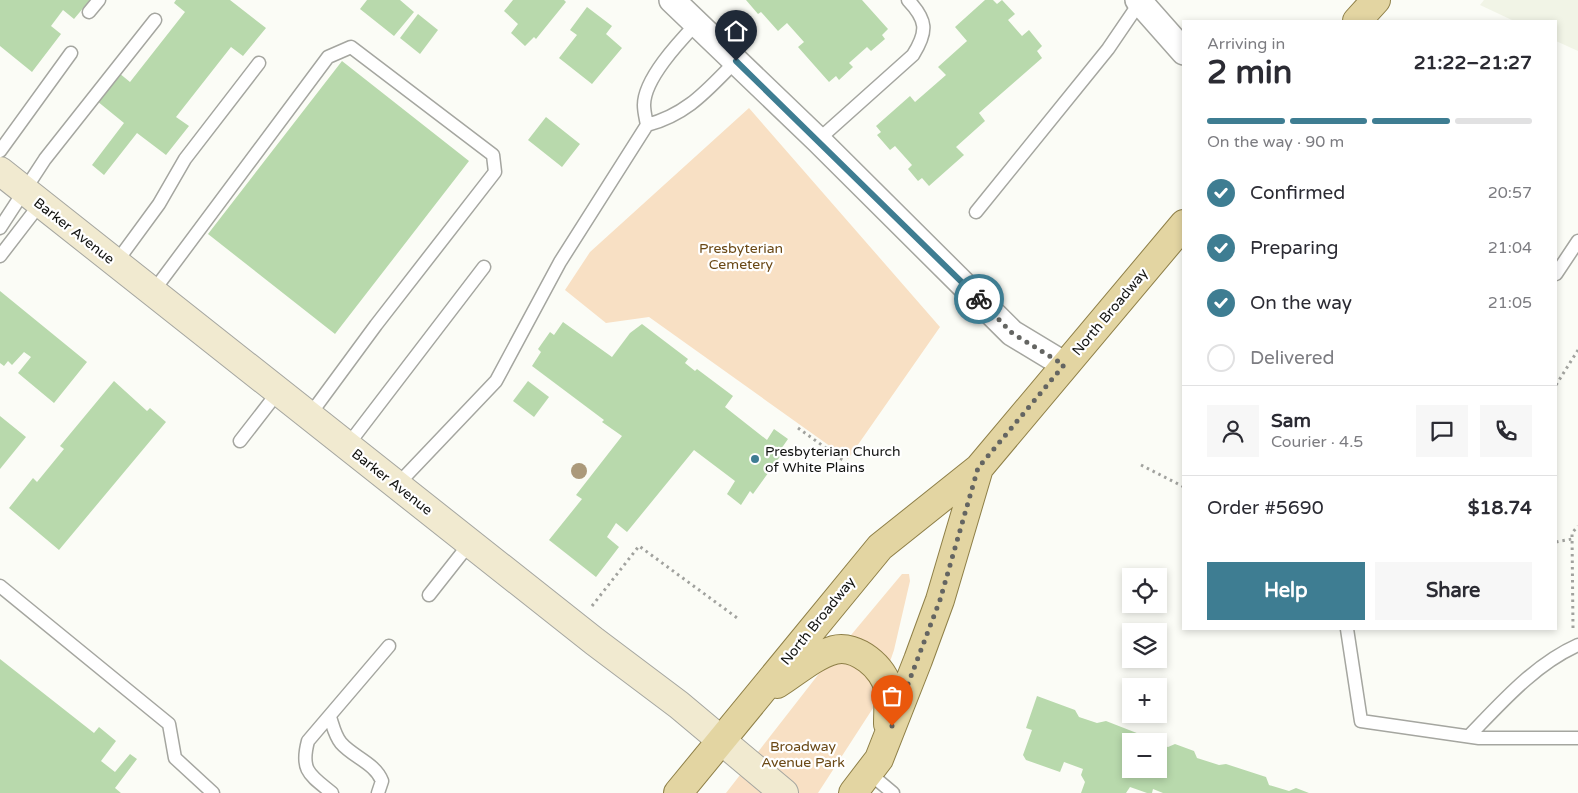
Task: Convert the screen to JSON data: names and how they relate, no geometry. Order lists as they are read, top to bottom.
{
  "streets": {
    "main road": ["North Broadway"],
    "street": ["Barker Avenue"]
  },
  "crossings": [
    ["Barker Avenue", "North Broadway"]
  ],
  "parks": ["Presbyterian Cemetery", "Broadway Avenue Park"],
  "places": ["Presbyterian Church of White Plains"],
  "page": {
    "heading": ["2 min", "Arriving in", "21:22–21:27"],
    "panel": [
      "Sam",
      "Courier · 4.5",
      "Order #5690",
      "$18.74"
    ],
    "bar": "On the way · 90 m",
    "list": [
      ["Confirmed", "20:57"],
      ["Preparing", "21:04"],
      ["On the way", "21:05"],
      "Delivered"
    ],
    "buttons": ["Help", "Share"],
    "map_buttons": ["+", "−"]
  }
}
